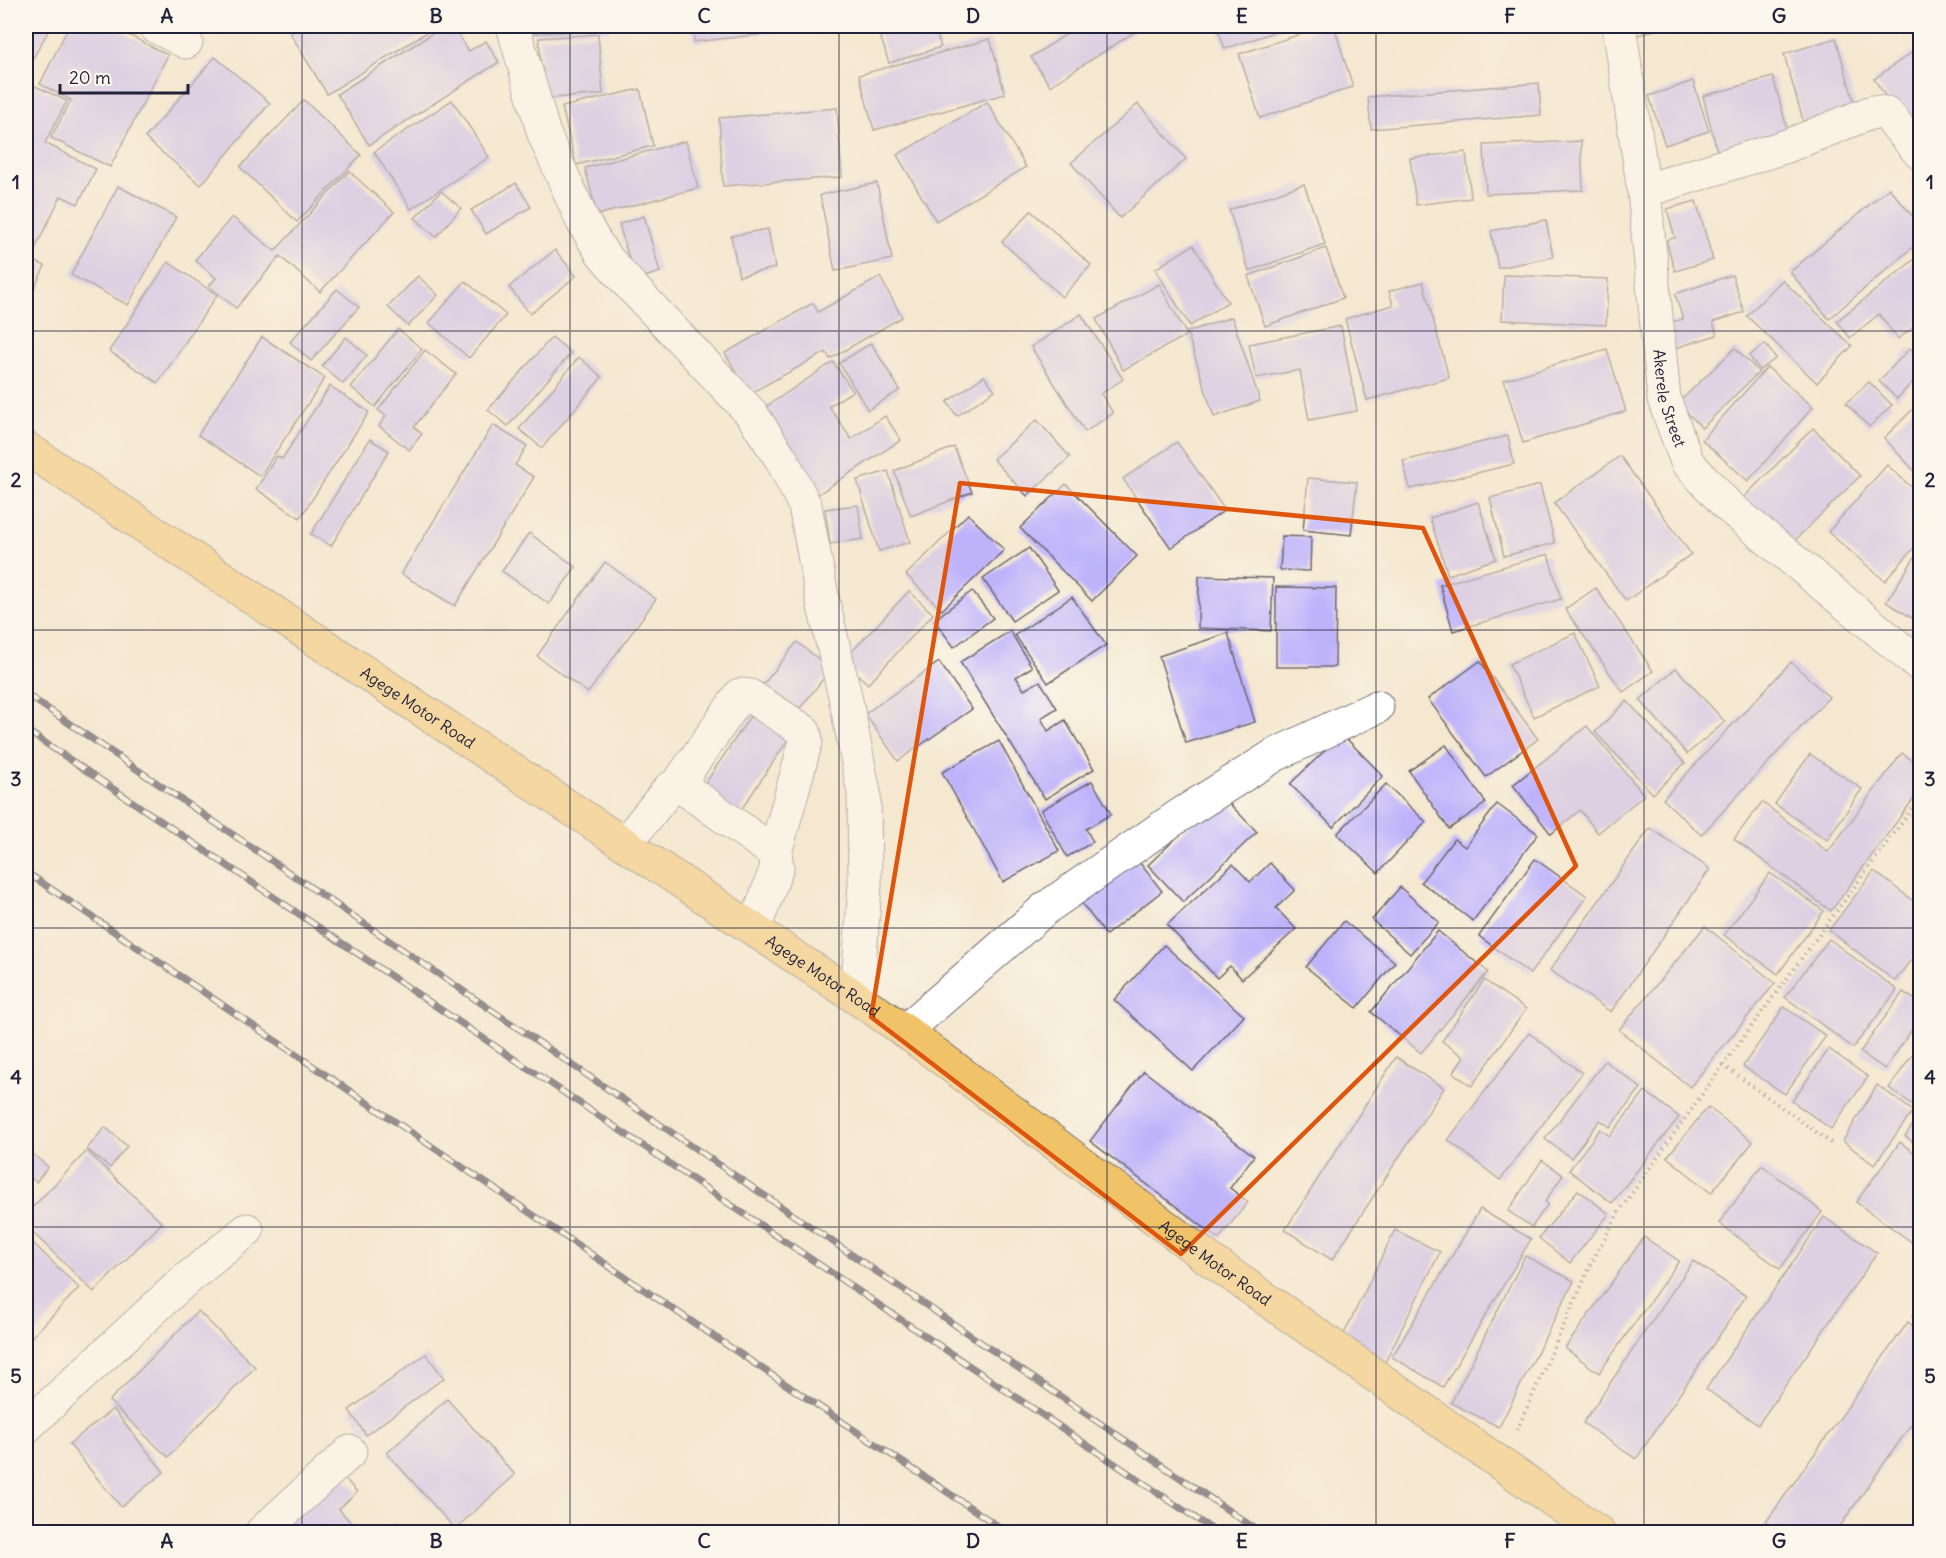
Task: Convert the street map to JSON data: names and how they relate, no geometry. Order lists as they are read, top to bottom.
{
  "streets": {
    "main road": ["Agege Motor Road"],
    "street": ["Akerele Street"]
  },
  "scale_bar": "20 m",
  "grid": {
    "columns": [
      "A",
      "B",
      "C",
      "D",
      "E",
      "F",
      "G"
    ],
    "rows": [
      "1",
      "2",
      "3",
      "4",
      "5"
    ]
  }
}
